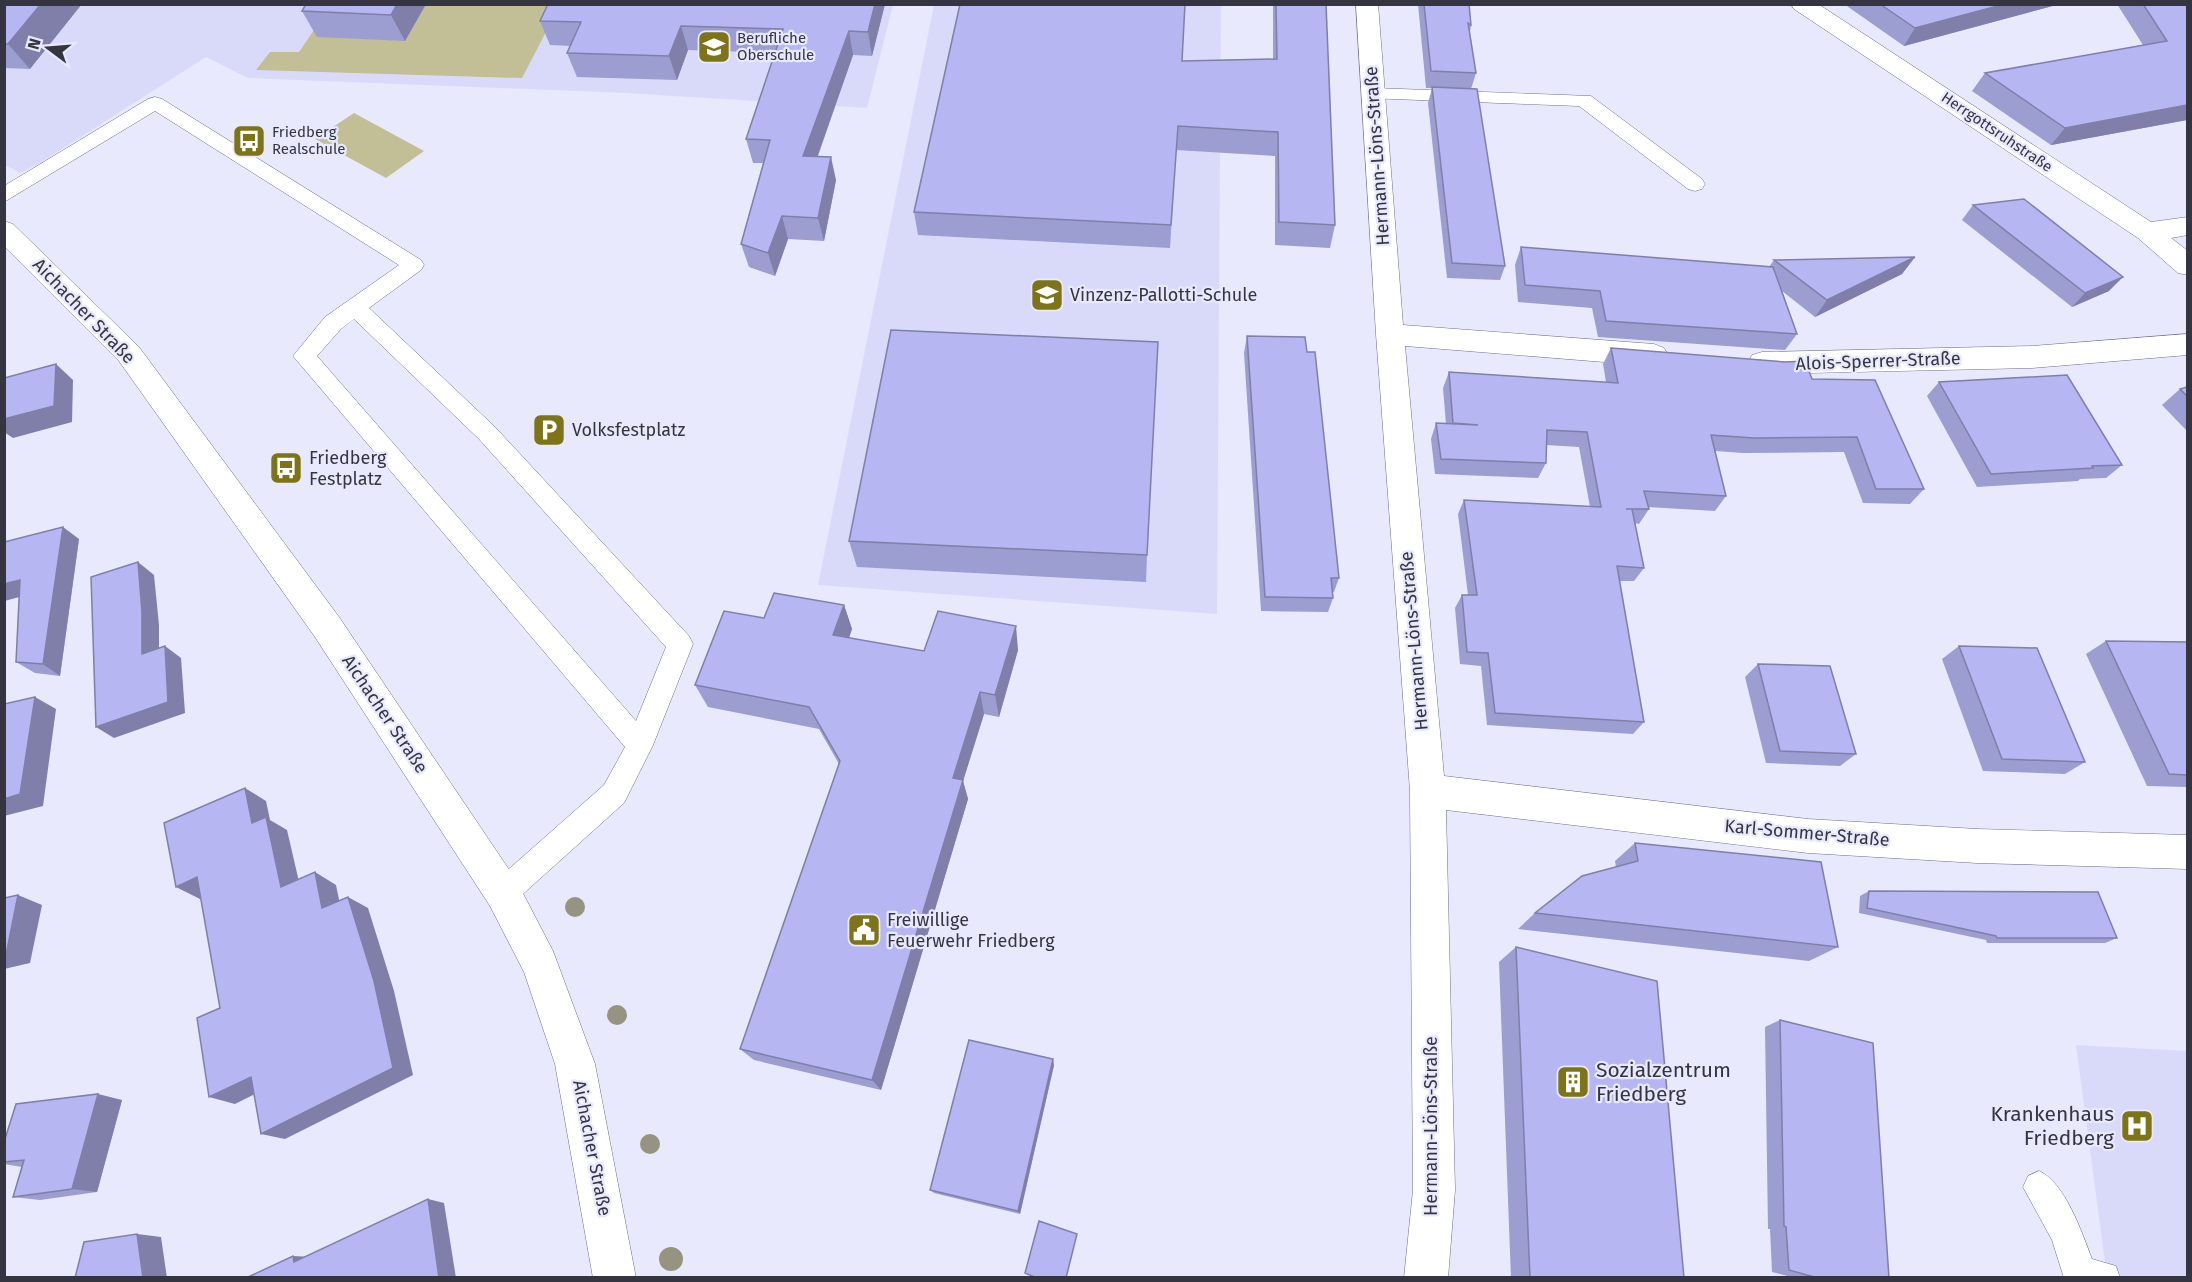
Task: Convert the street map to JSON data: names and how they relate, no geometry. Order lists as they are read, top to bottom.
{
  "streets": {
    "street": [
      "Herrgottsruhstraße",
      "Hermann-Löns-Straße",
      "Aichacher Straße",
      "Alois-Sperrer-Straße",
      "Karl-Sommer-Straße"
    ]
  },
  "crossings": [
    ["Hermann-Löns-Straße", "Karl-Sommer-Straße"]
  ],
  "places": {
    "school or university": ["Berufliche Oberschule", "Vinzenz-Pallotti-Schule"],
    "bus stop": ["Friedberg Realschule", "Friedberg Festplatz"],
    "parking": ["Volksfestplatz"],
    "public building": ["Freiwillige Feuerwehr Friedberg"],
    "building": ["Sozialzentrum Friedberg"],
    "hospital": ["Krankenhaus Friedberg"]
  },
  "north": "left"
}
